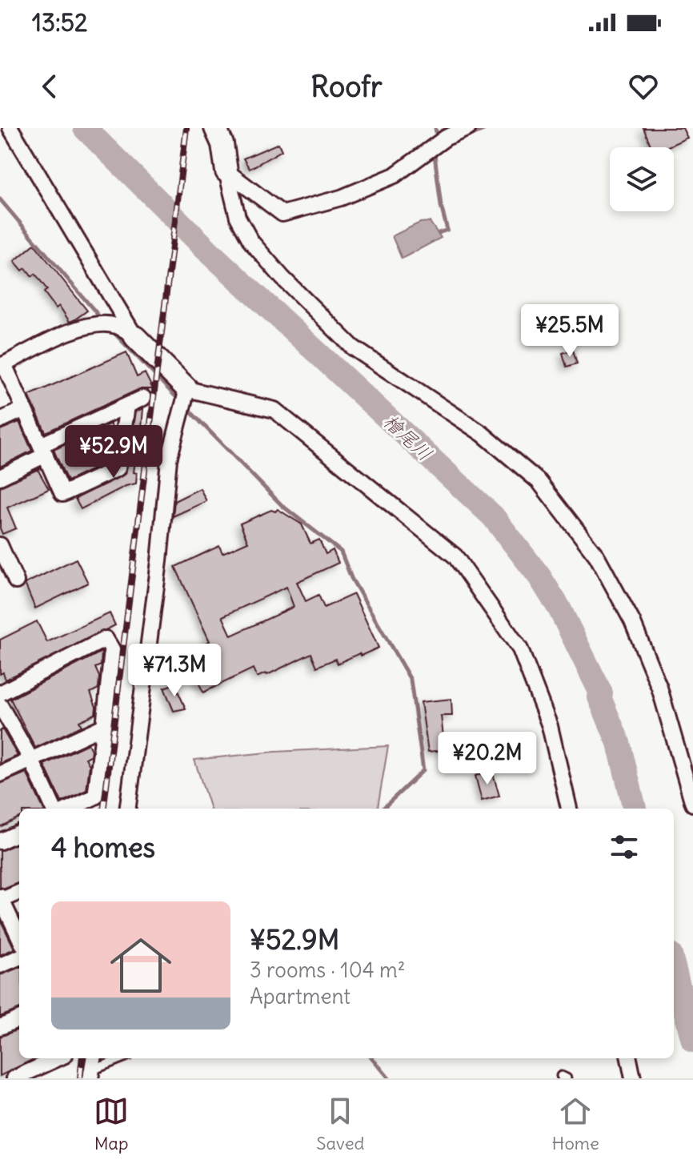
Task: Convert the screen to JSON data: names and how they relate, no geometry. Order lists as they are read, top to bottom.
{
  "water": ["檜尾川"],
  "page": {
    "status": "13:52",
    "header": "Roofr",
    "price": [
      "¥25.5M",
      "¥52.9M",
      "¥71.3M",
      "¥20.2M"
    ],
    "heading": "4 homes",
    "list": [
      {
        "name": "¥52.9M",
        "note": "3 rooms · 104 m² · Apartment"
      }
    ],
    "tabs": ["Map", "Saved", "Home"]
  }
}
